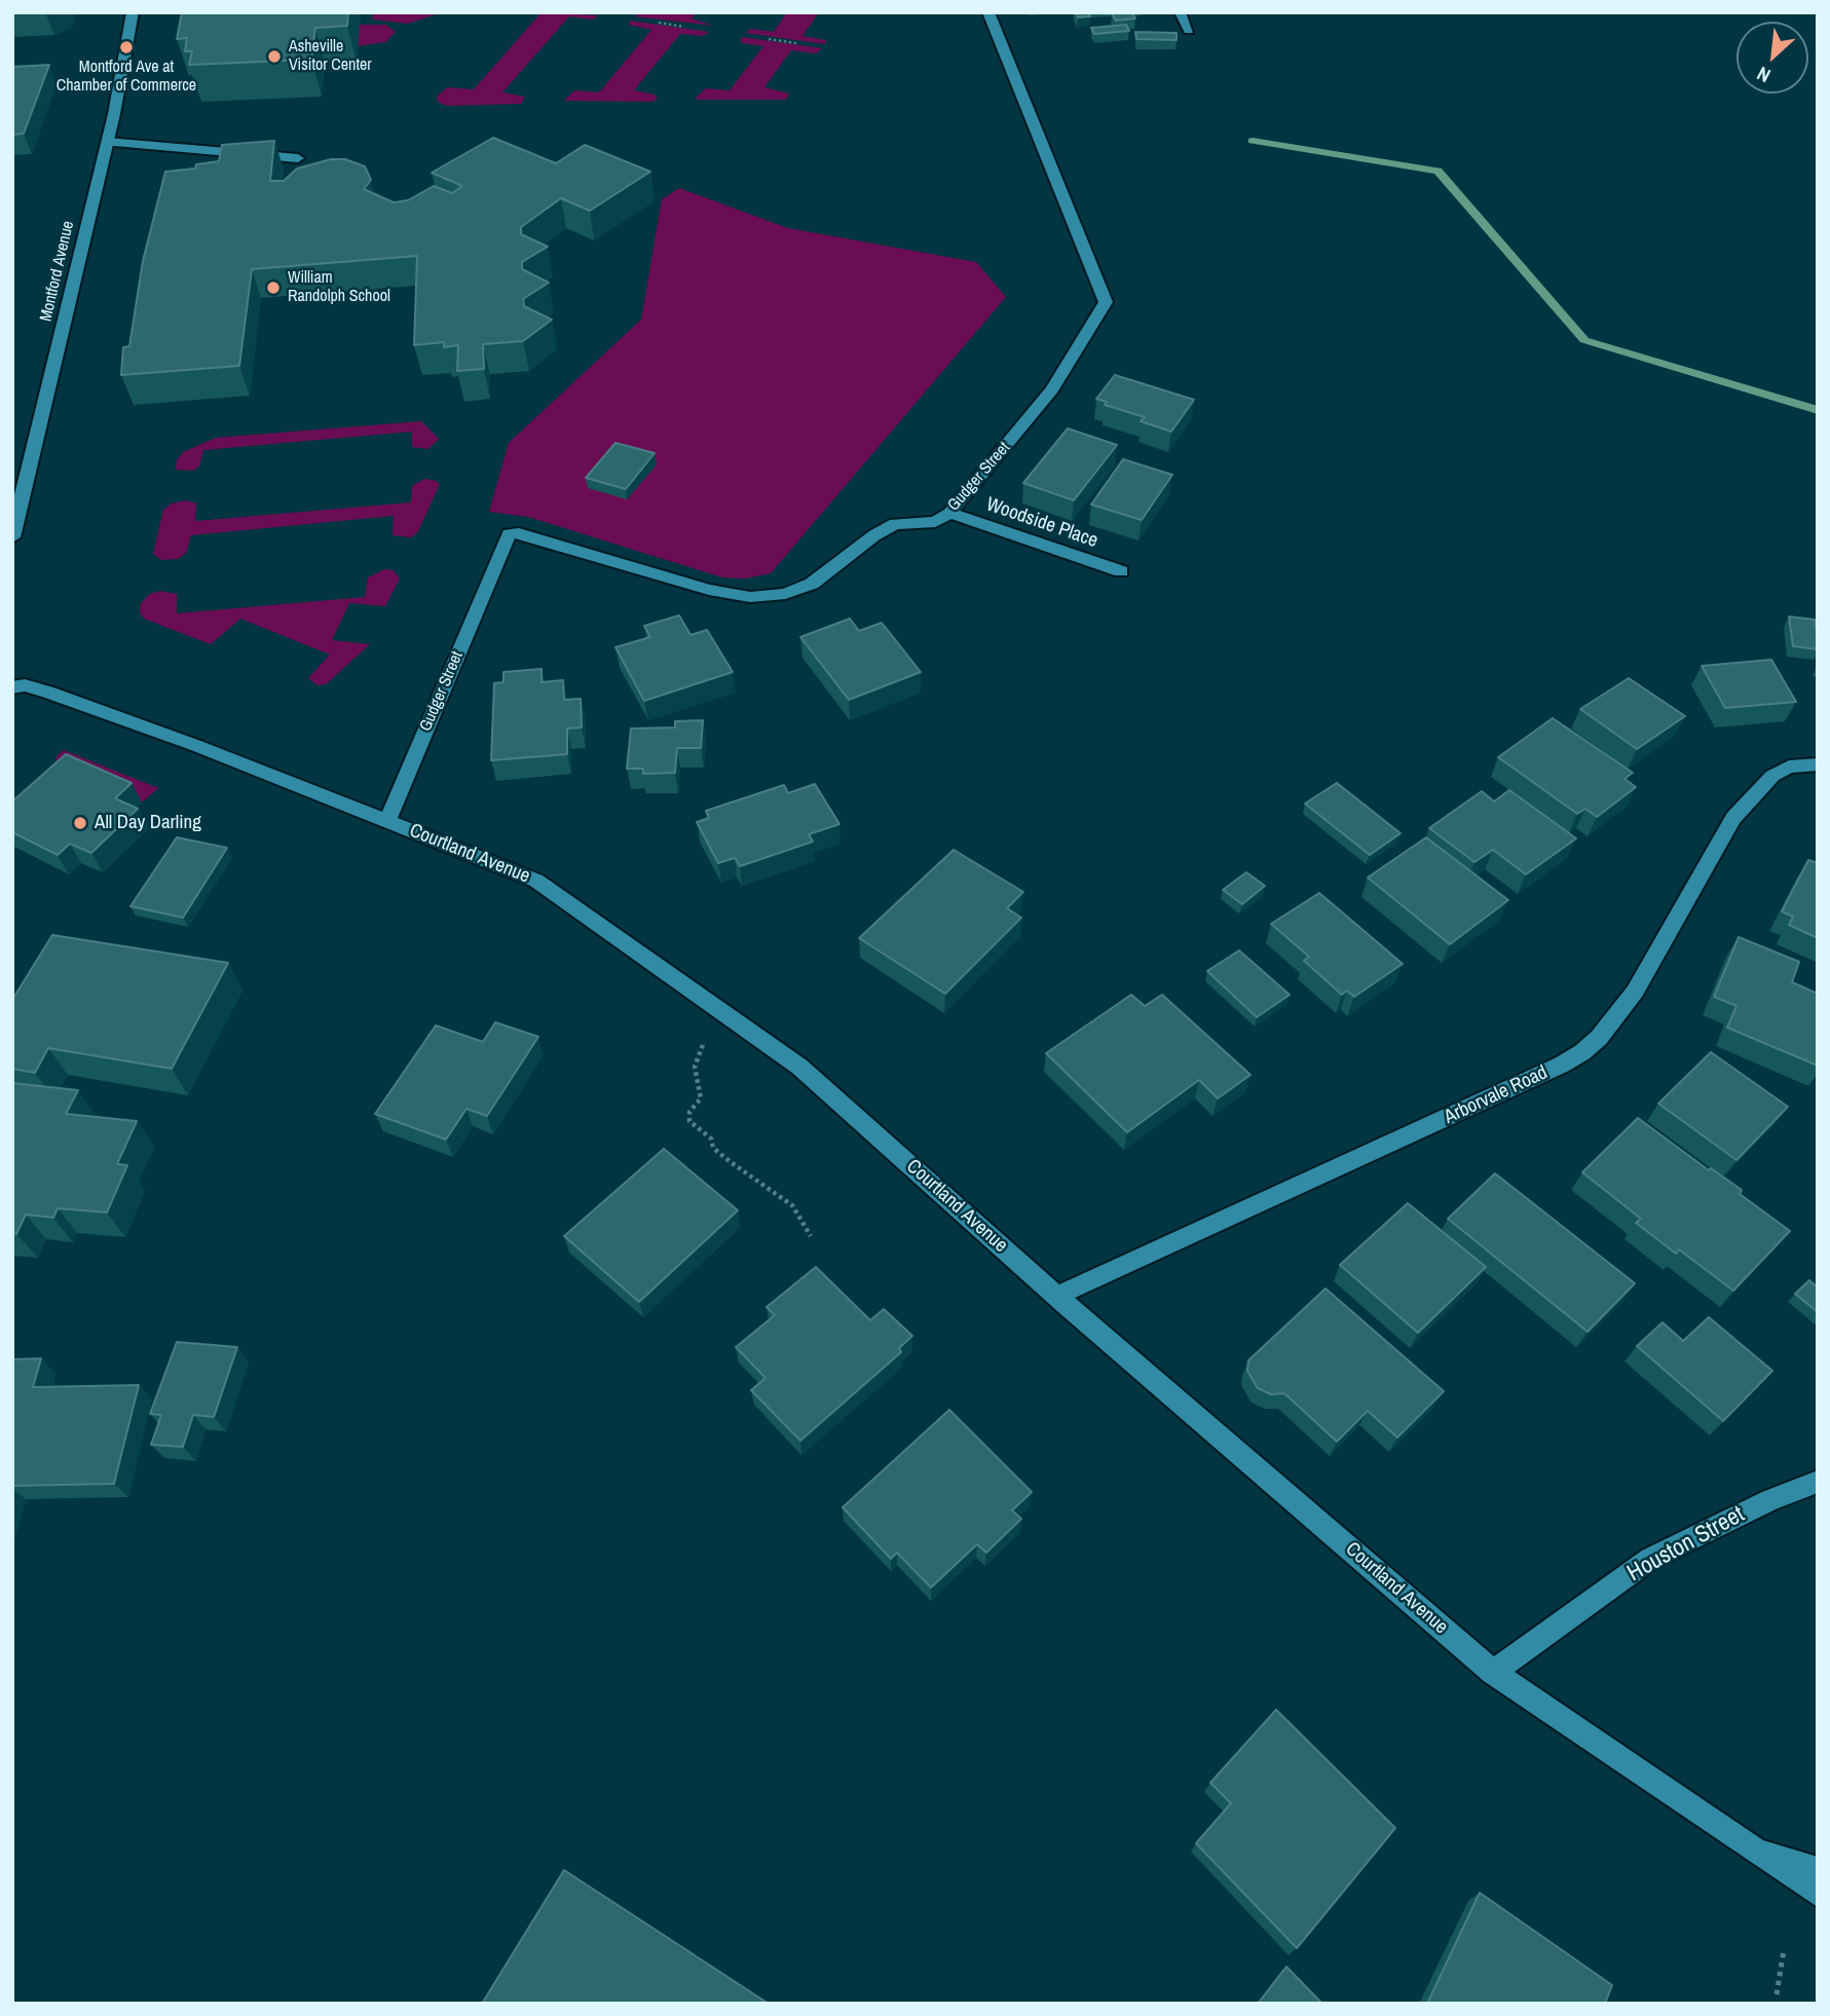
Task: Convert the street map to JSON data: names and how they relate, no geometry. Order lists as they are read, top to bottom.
{
  "streets": {
    "street": [
      "Montford Avenue",
      "Gudger Street",
      "Woodside Place",
      "Courtland Avenue",
      "Arborvale Road",
      "Houston Street"
    ]
  },
  "crossings": [
    ["Gudger Street", "Woodside Place"],
    ["Gudger Street", "Courtland Avenue"],
    ["Courtland Avenue", "Arborvale Road"],
    ["Courtland Avenue", "Houston Street"]
  ],
  "places": [
    "Montford Ave at Chamber of Commerce",
    "Asheville Visitor Center",
    "William Randolph School",
    "All Day Darling"
  ],
  "north": "bottom left"
}
